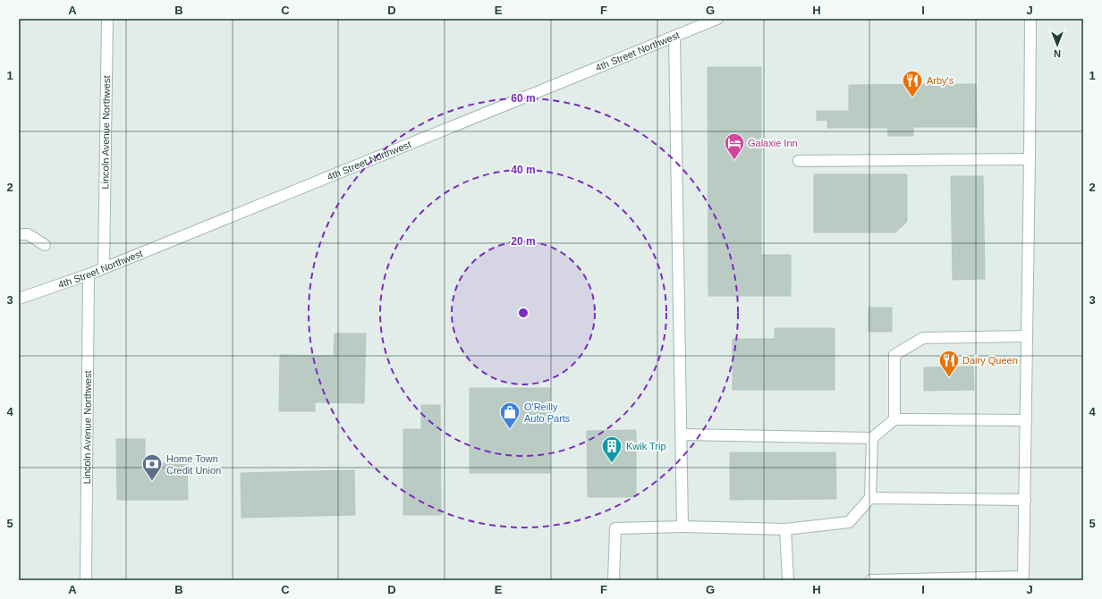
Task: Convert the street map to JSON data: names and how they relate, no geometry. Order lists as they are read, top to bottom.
{
  "streets": {
    "street": ["4th Street Northwest", "Lincoln Avenue Northwest"]
  },
  "crossings": [
    ["4th Street Northwest", "Lincoln Avenue Northwest"]
  ],
  "places": {
    "restaurant": ["Arby's", "Dairy Queen"],
    "hotel": ["Galaxie Inn"],
    "shop": ["O'Reilly Auto Parts"],
    "building": ["Kwik Trip"],
    "bank": ["Home Town Credit Union"]
  },
  "north": "bottom",
  "grid": {
    "columns": [
      "A",
      "B",
      "C",
      "D",
      "E",
      "F",
      "G",
      "H",
      "I",
      "J"
    ],
    "rows": [
      "1",
      "2",
      "3",
      "4",
      "5"
    ]
  },
  "rings": ["60 m", "40 m", "20 m"]
}
